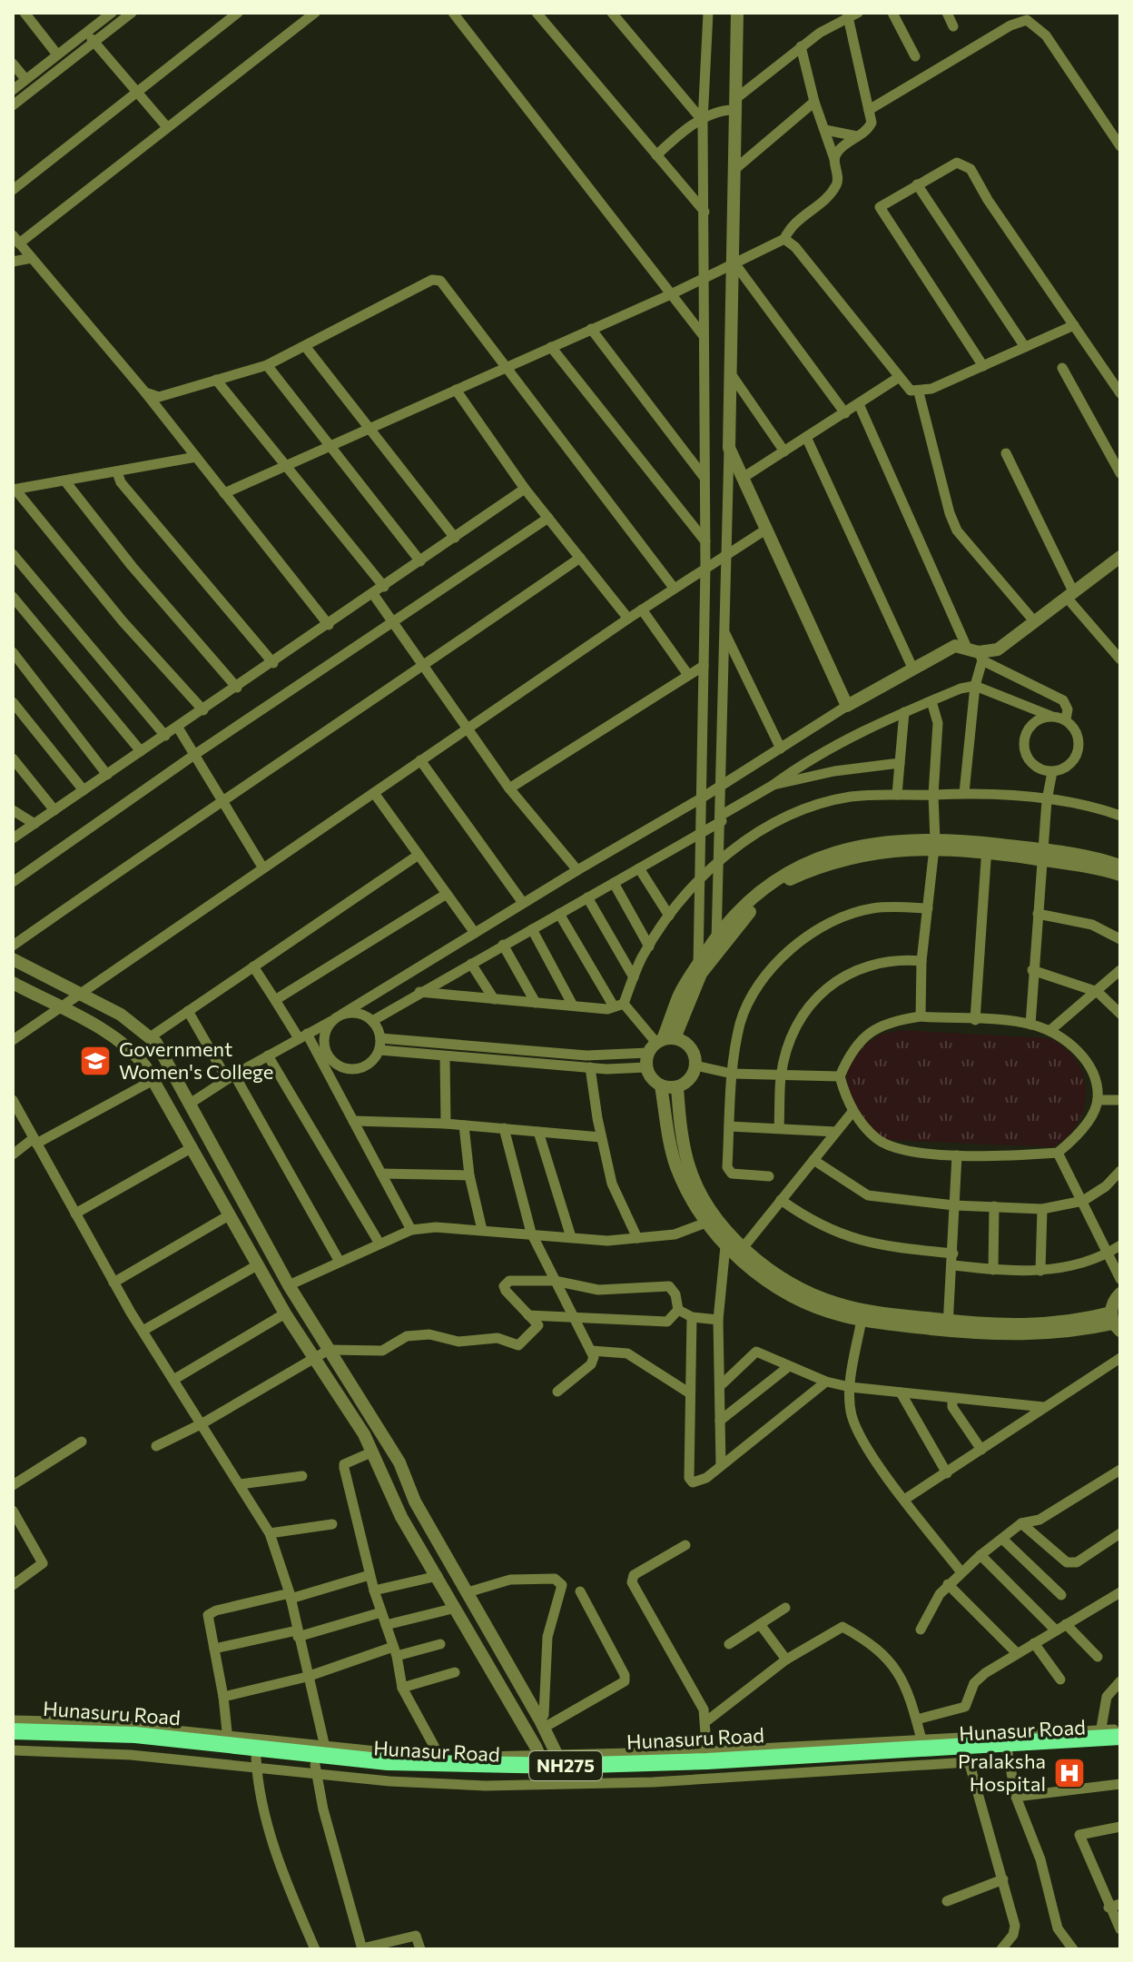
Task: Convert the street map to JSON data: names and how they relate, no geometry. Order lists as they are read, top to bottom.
{
  "streets": {
    "highway": ["Hunasuru Road", "Hunasur Road", "NH275"]
  },
  "crossings": [
    ["Hunasuru Road", "Hunasur Road"]
  ],
  "places": {
    "school or university": ["Government Women's College"],
    "hospital": ["Pralaksha Hospital"]
  }
}
